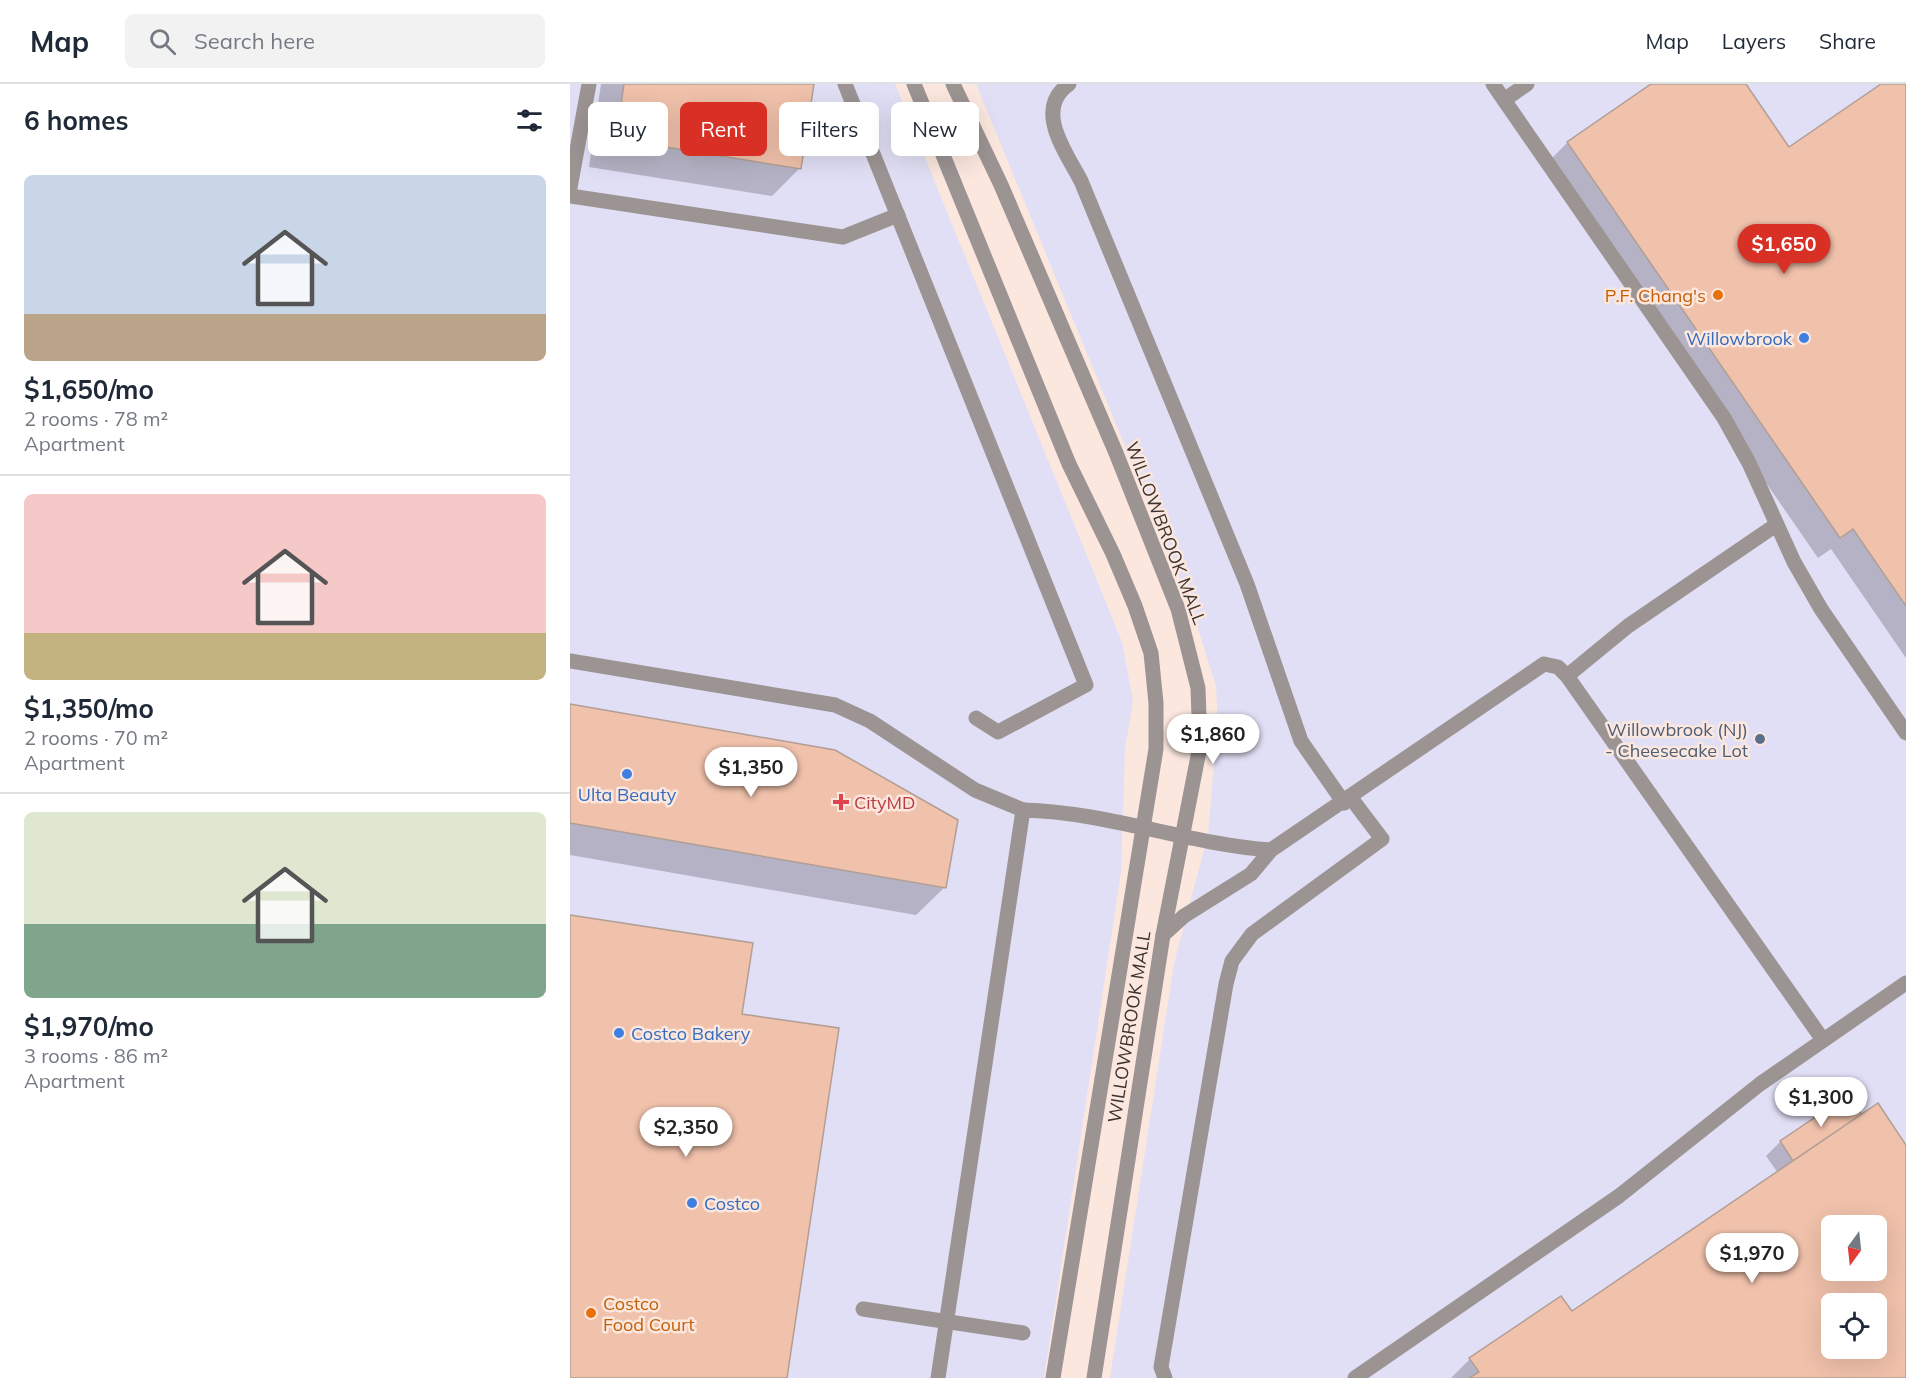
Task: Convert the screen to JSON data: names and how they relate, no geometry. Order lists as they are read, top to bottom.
{
  "streets": {
    "street": ["WILLOWBROOK MALL"]
  },
  "places": {
    "other": [
      "P.F. Chang's",
      "Willowbrook",
      "Willowbrook (NJ) - Cheesecake Lot",
      "Ulta Beauty",
      "Costco Bakery",
      "Costco",
      "Costco Food Court"
    ],
    "health": ["CityMD"]
  },
  "north": "bottom",
  "page": {
    "header": "Map",
    "search": "Search here",
    "nav": ["Map", "Layers", "Share"],
    "heading": "6 homes",
    "chip": [
      "Buy",
      "Rent",
      "Filters",
      "New"
    ],
    "list": [
      {
        "name": "$1,650/mo",
        "note": "2 rooms · 78 m² · Apartment"
      },
      {
        "name": "$1,350/mo",
        "note": "2 rooms · 70 m² · Apartment"
      },
      {
        "name": "$1,970/mo",
        "note": "3 rooms · 86 m² · Apartment"
      }
    ],
    "price": [
      "$1,650",
      "$1,860",
      "$1,350",
      "$1,300",
      "$2,350",
      "$1,970"
    ]
  }
}
